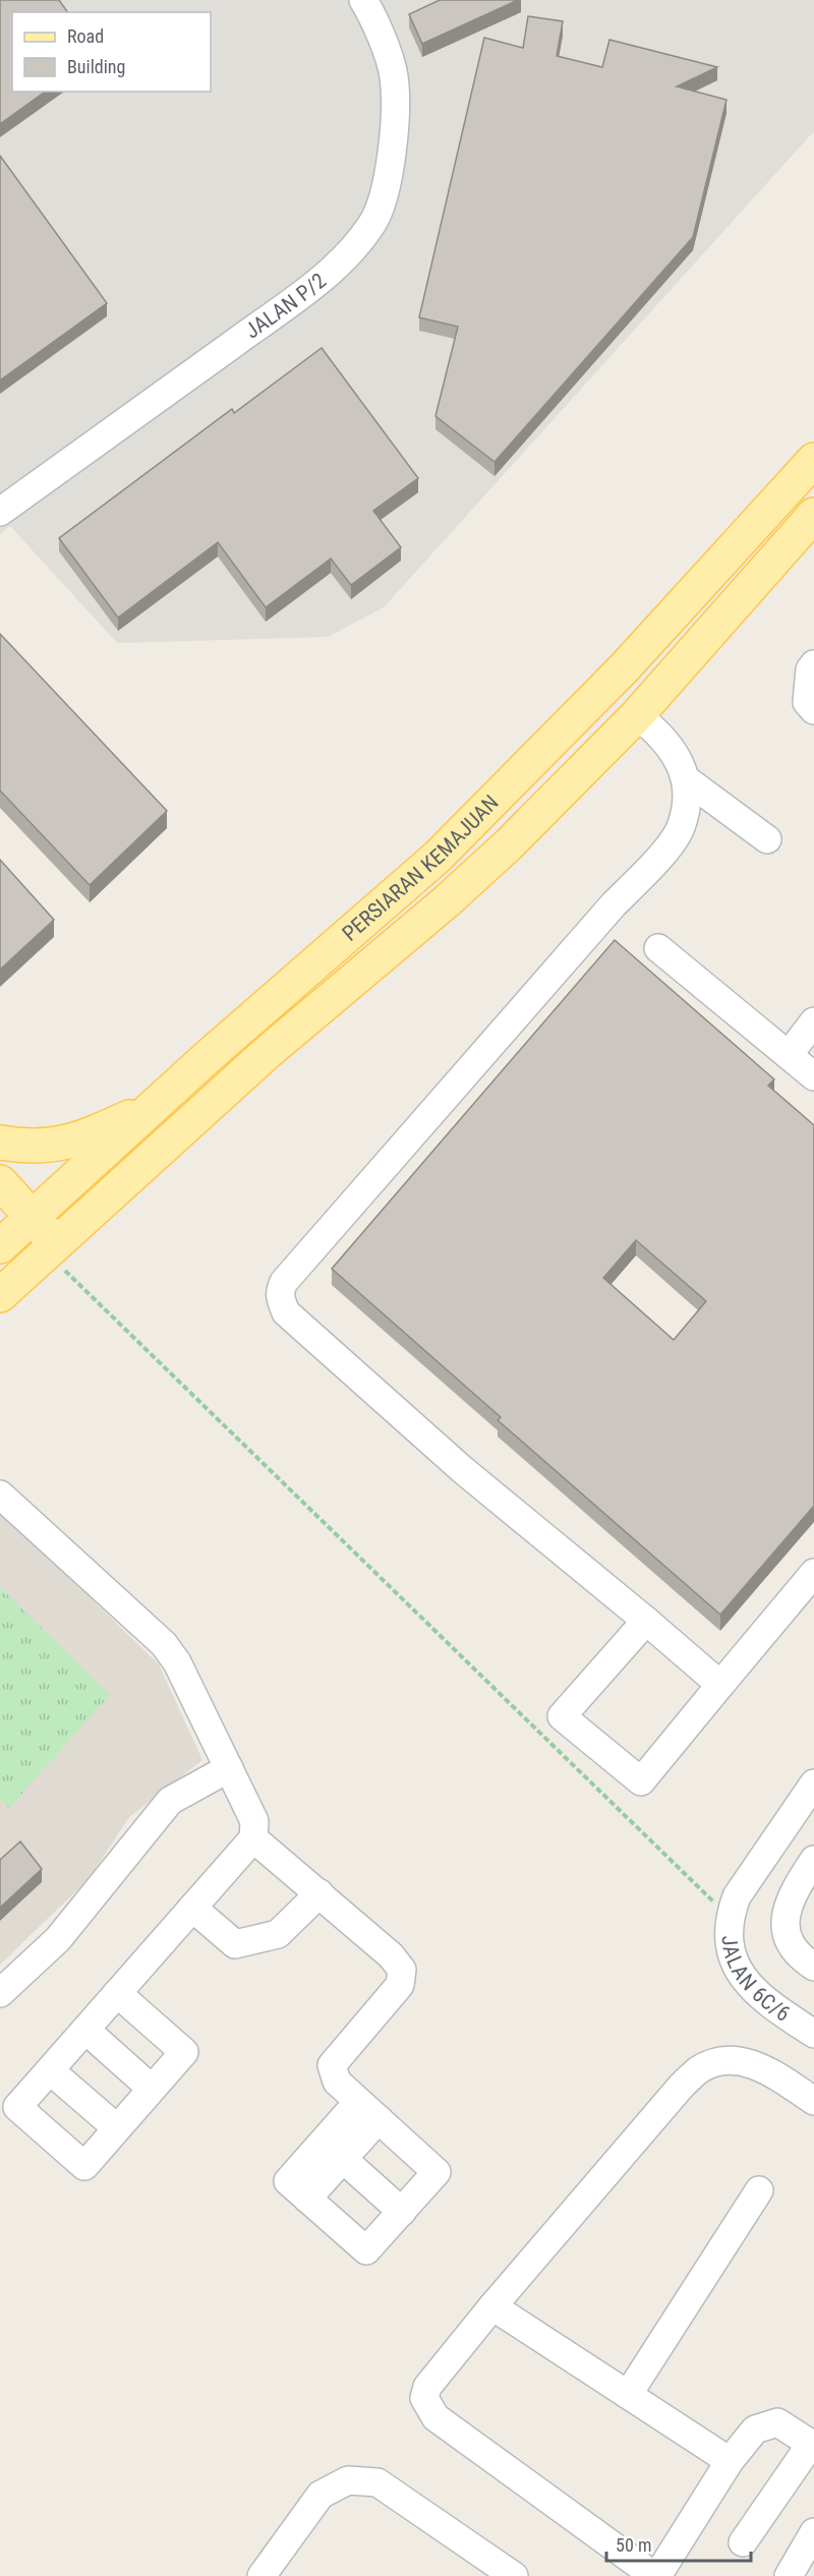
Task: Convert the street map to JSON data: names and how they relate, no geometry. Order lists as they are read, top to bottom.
{
  "streets": {
    "main road": ["PERSIARAN KEMAJUAN"],
    "street": ["JALAN P/2", "JALAN 6C/6"]
  },
  "legend": ["Road", "Building"],
  "scale_bar": "50 m"
}
